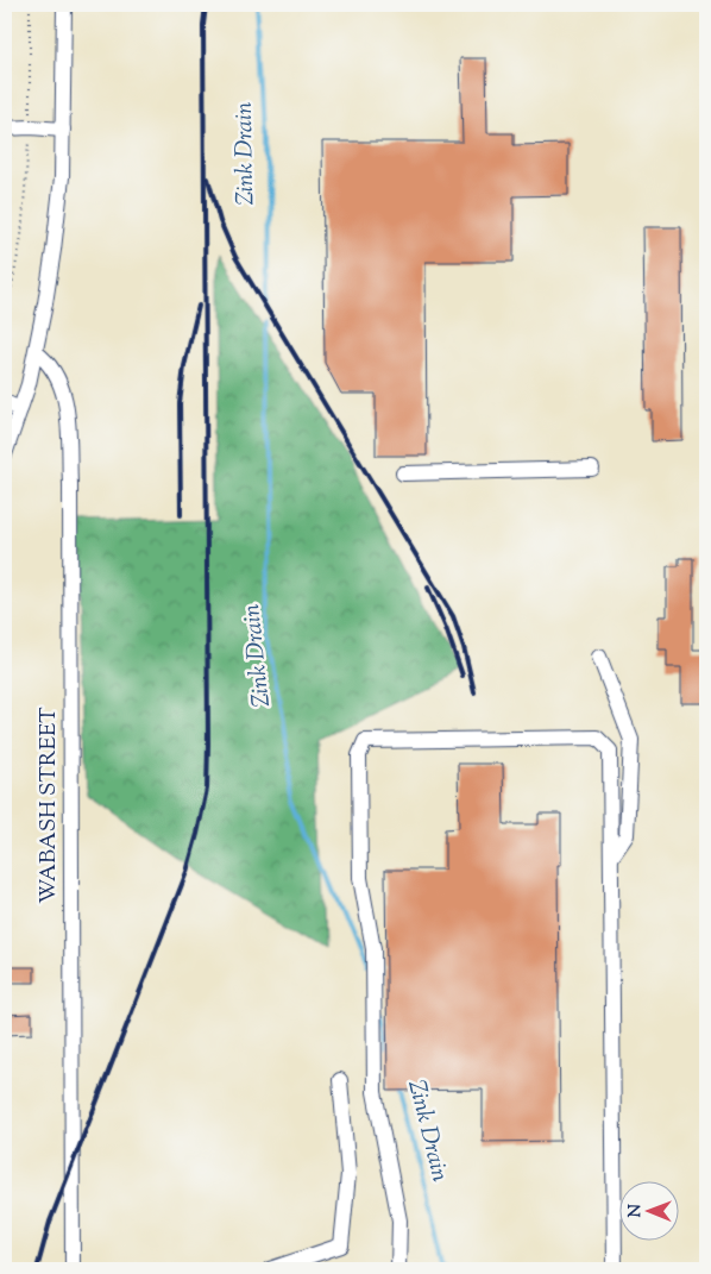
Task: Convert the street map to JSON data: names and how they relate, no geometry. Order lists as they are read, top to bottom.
{
  "streets": {
    "street": ["WABASH STREET"]
  },
  "water": ["Zink Drain"],
  "north": "left"
}
